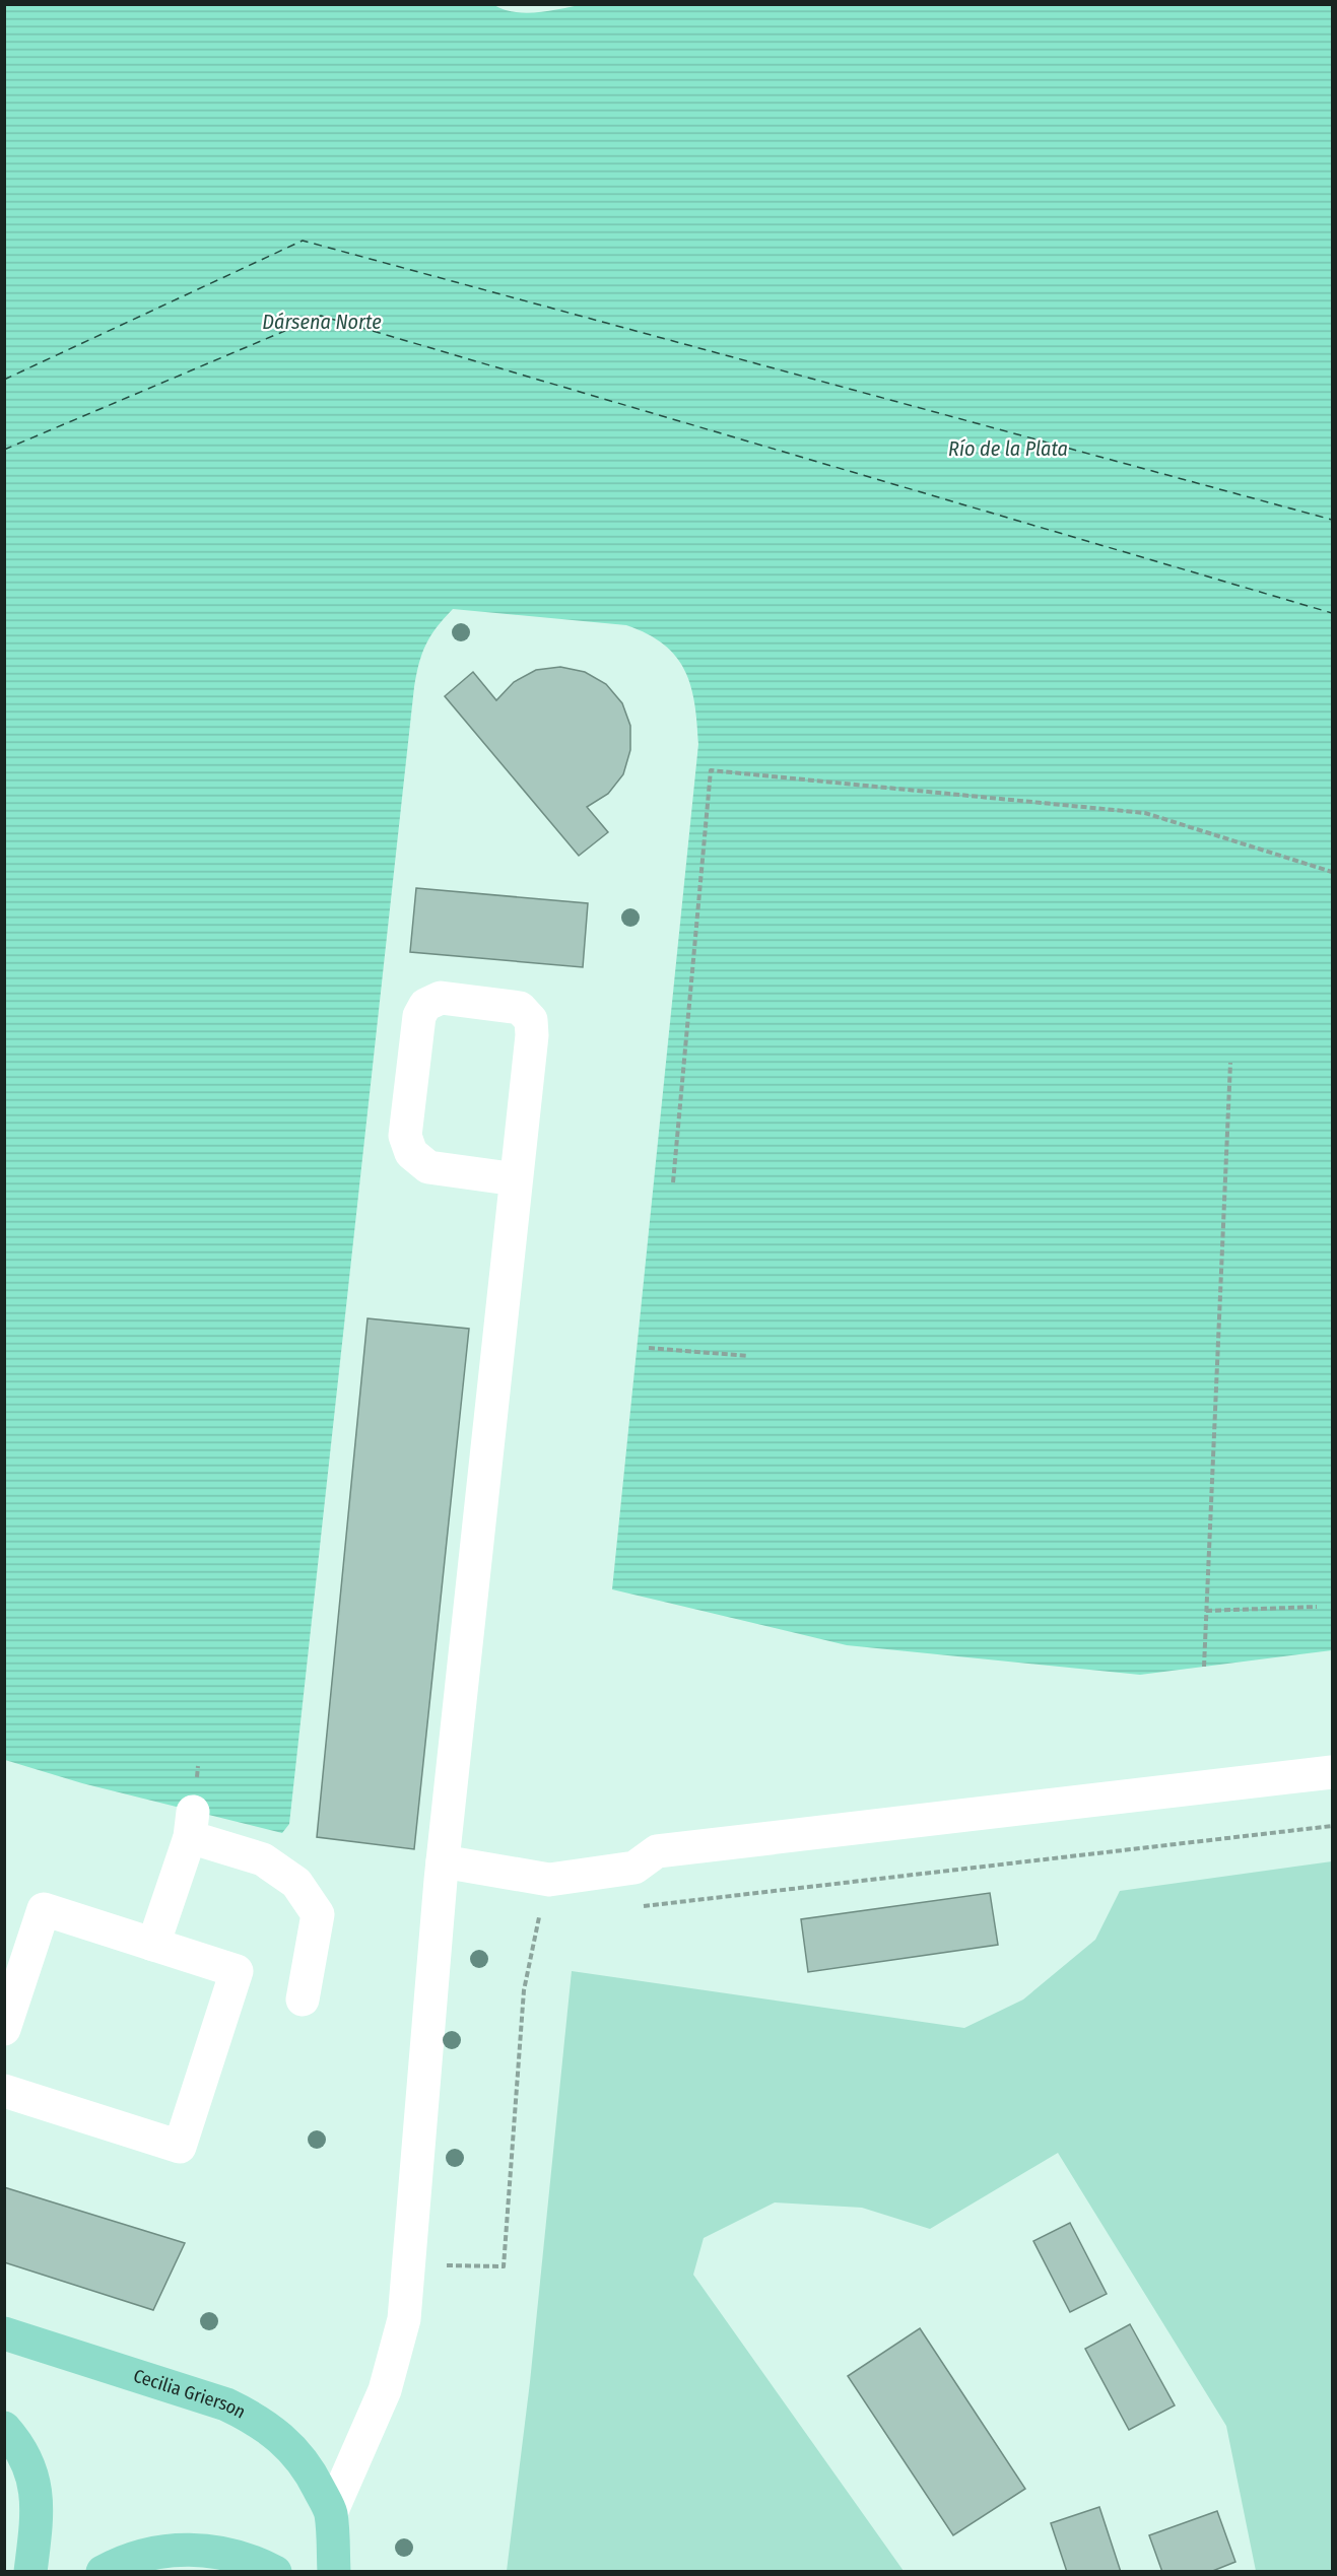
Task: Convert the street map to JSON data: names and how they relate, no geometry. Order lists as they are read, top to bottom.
{
  "streets": {
    "main road": ["Cecilia Grierson"]
  },
  "water": ["Dársena Norte", "Río de la Plata"]
}
